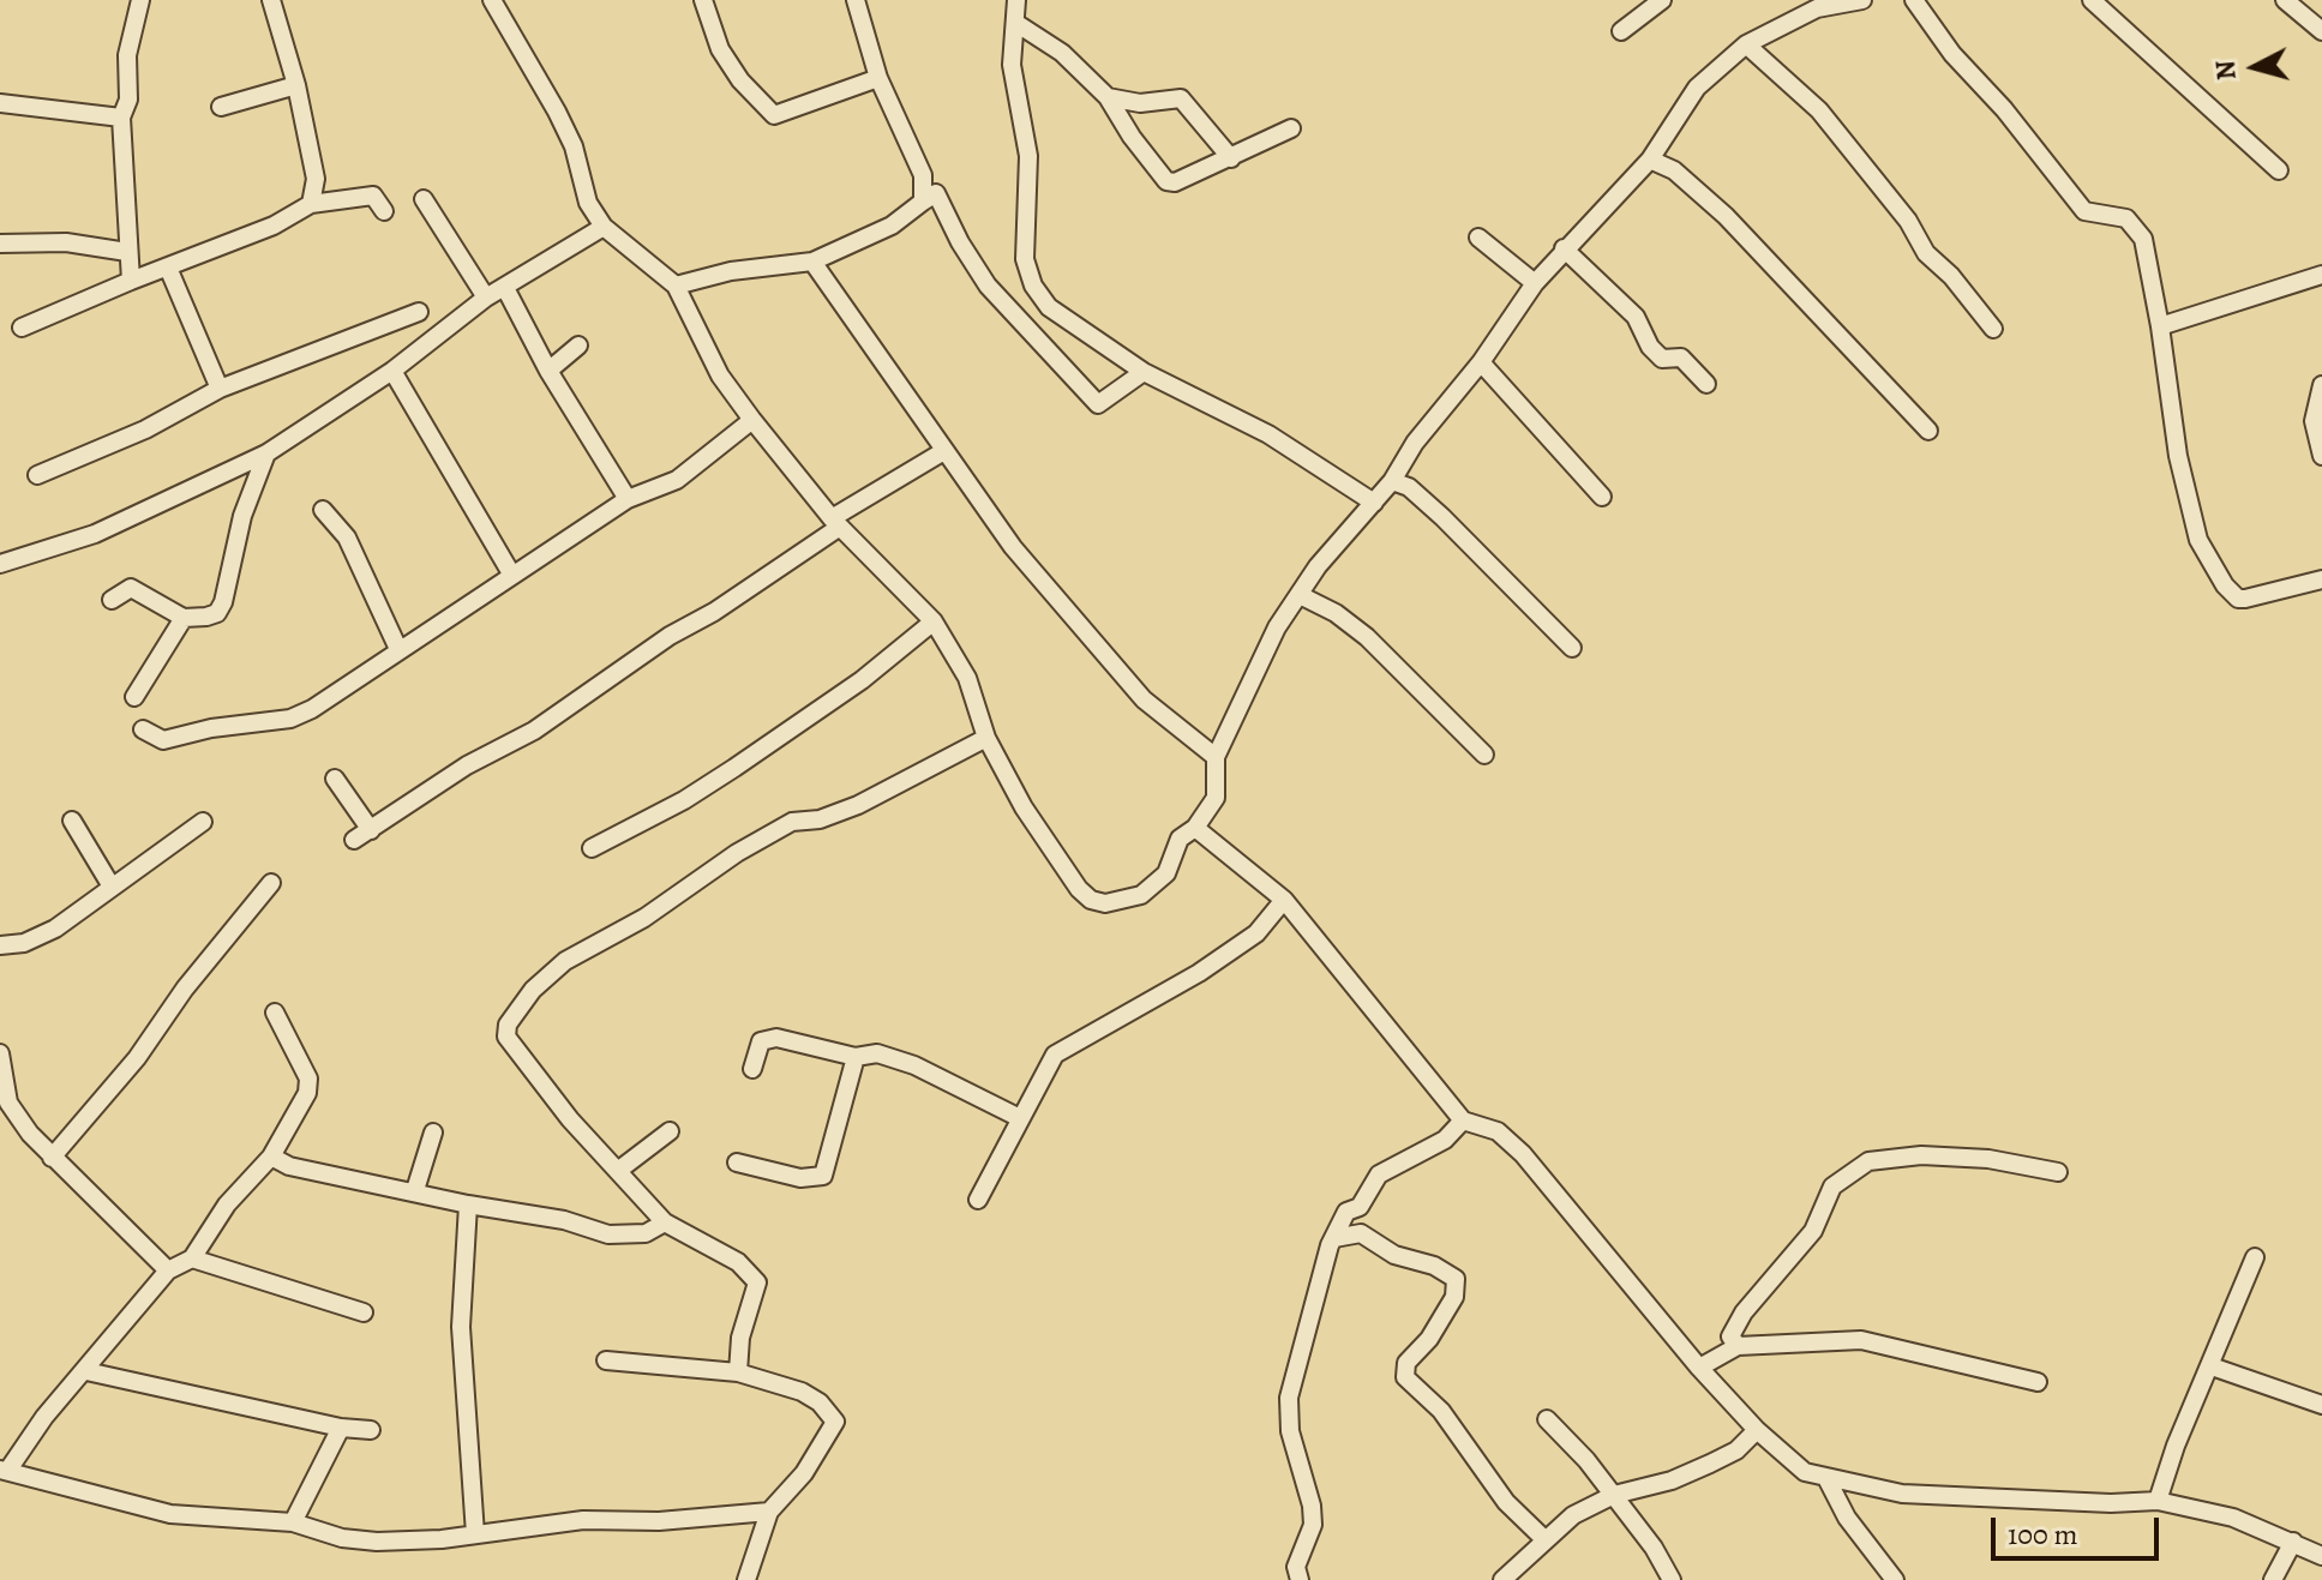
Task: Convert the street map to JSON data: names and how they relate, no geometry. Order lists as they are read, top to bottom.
{
  "scale_bar": "100 m",
  "north": "left"
}
